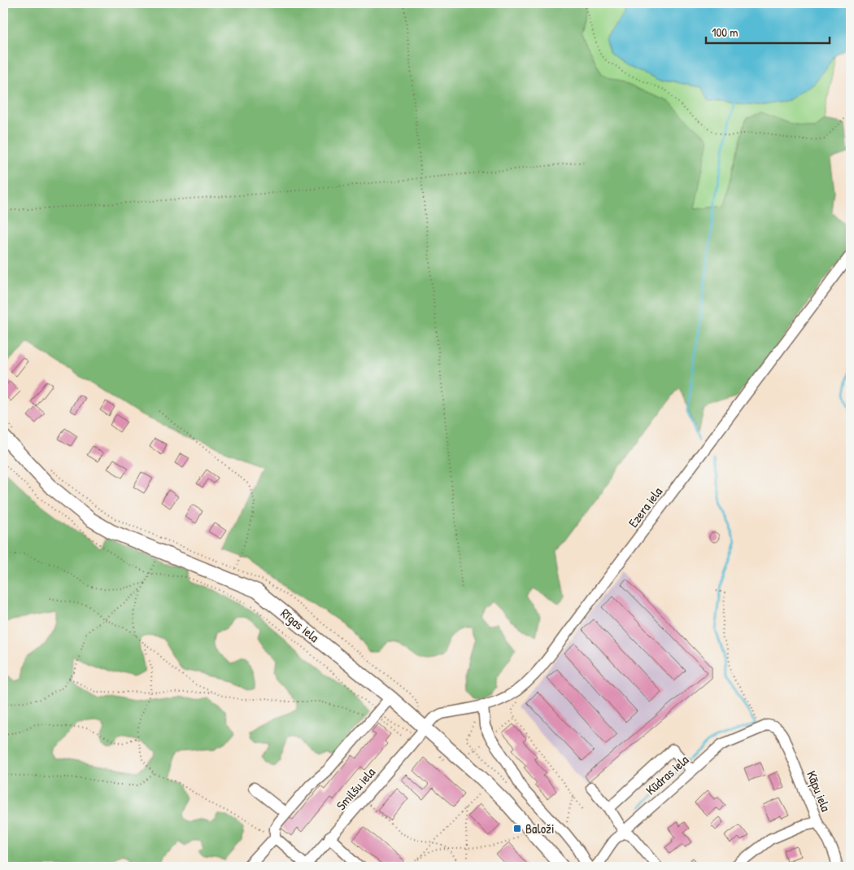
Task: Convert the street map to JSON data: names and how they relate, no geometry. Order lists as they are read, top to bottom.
{
  "streets": {
    "main road": ["Rīgas iela"],
    "street": [
      "Ezera iela",
      "Kūdras iela",
      "Smilšu iela",
      "Kāpu iela"
    ]
  },
  "crossings": [
    ["Ezera iela", "Rīgas iela"],
    ["Ezera iela", "Smilšu iela"],
    ["Rīgas iela", "Smilšu iela"],
    ["Kūdras iela", "Kāpu iela"]
  ],
  "places": {
    "transit": ["Baloži"]
  },
  "scale_bar": "100 m"
}
